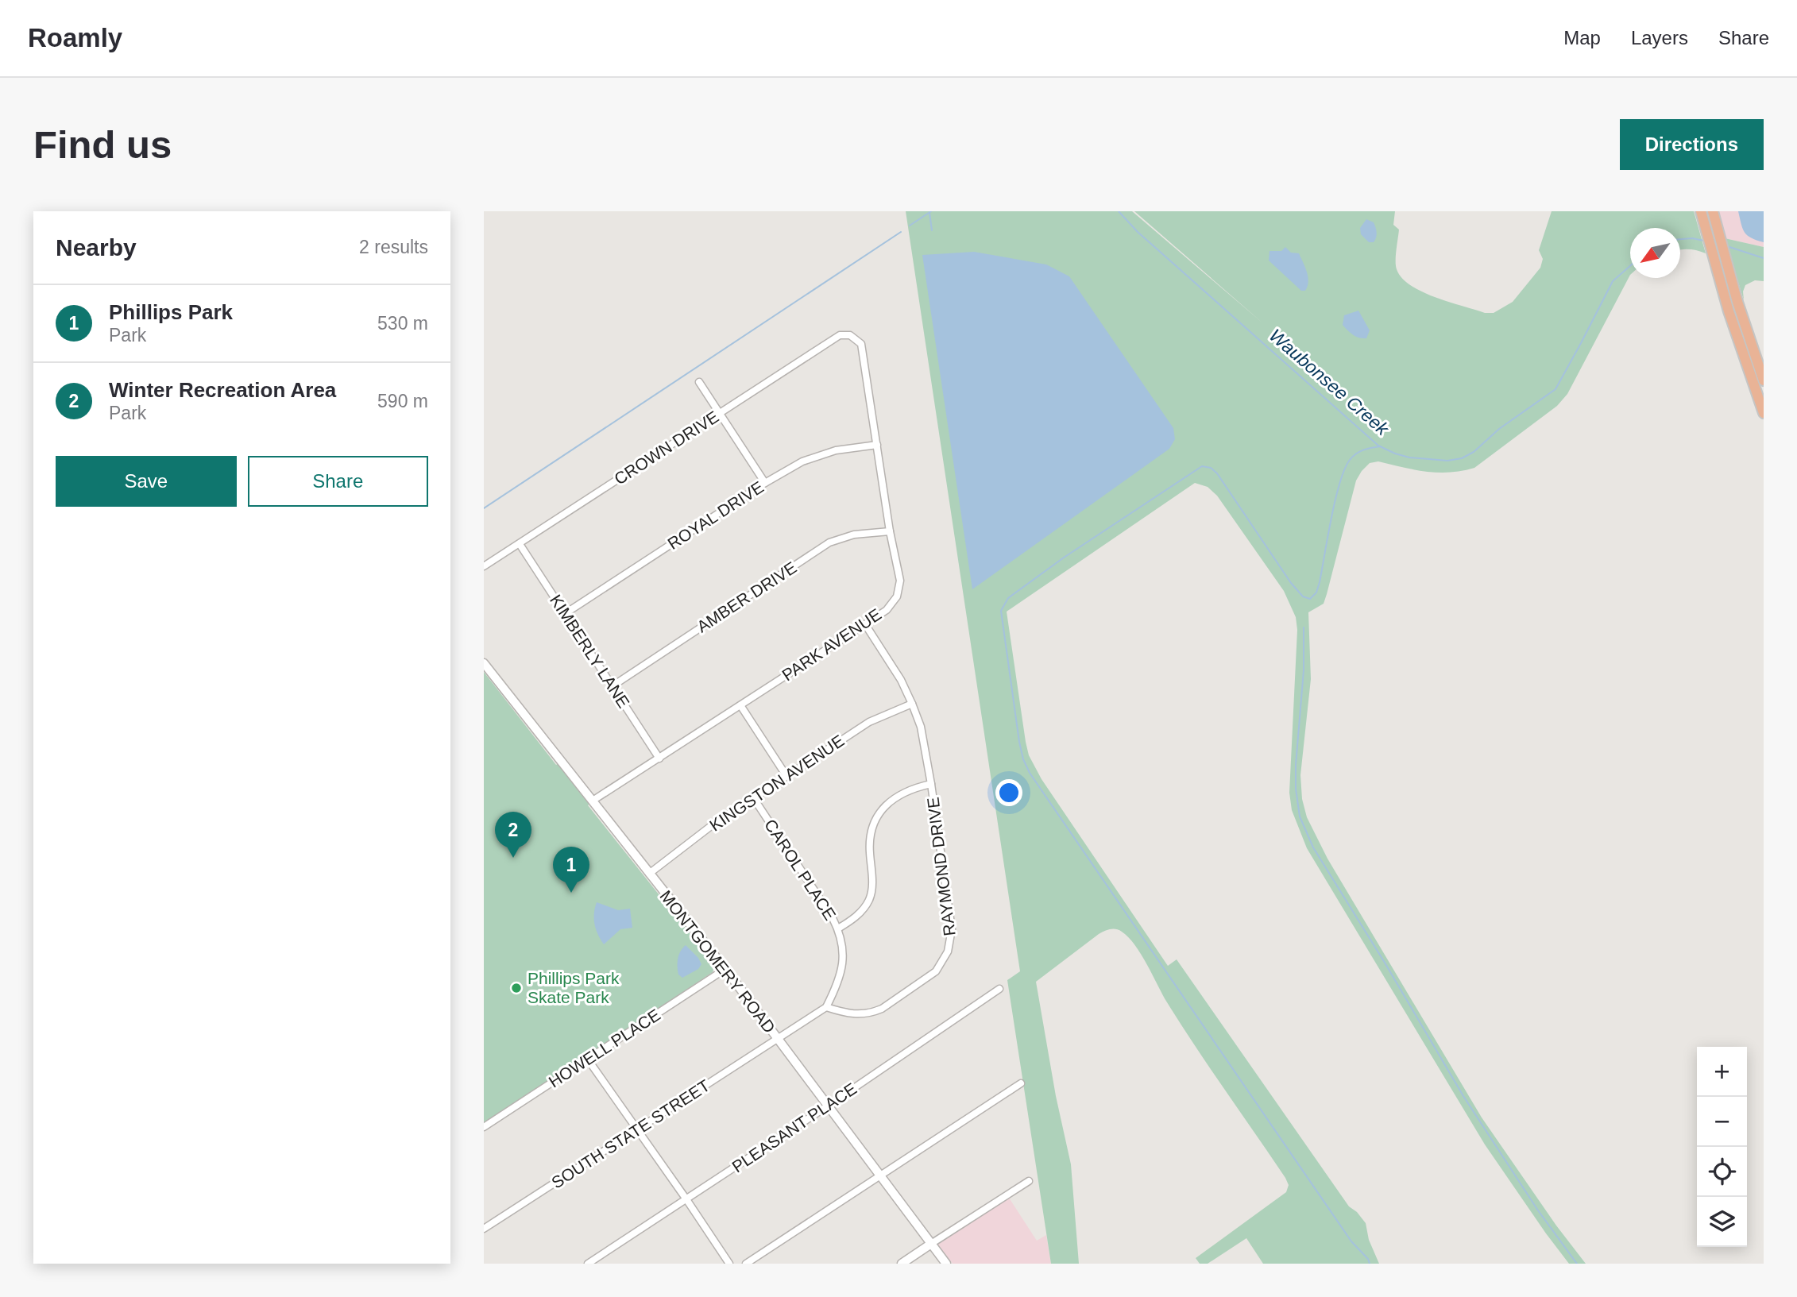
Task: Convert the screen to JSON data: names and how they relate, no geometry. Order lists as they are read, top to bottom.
{
  "streets": {
    "street": [
      "CROWN DRIVE",
      "ROYAL DRIVE",
      "AMBER DRIVE",
      "PARK AVENUE",
      "KIMBERLY LANE",
      "KINGSTON AVENUE",
      "RAYMOND DRIVE",
      "CAROL PLACE",
      "MONTGOMERY ROAD",
      "HOWELL PLACE",
      "PLEASANT PLACE",
      "SOUTH STATE STREET"
    ]
  },
  "crossings": [
    ["CROWN DRIVE", "PARK AVENUE"],
    ["CROWN DRIVE", "KIMBERLY LANE"],
    ["ROYAL DRIVE", "PARK AVENUE"],
    ["ROYAL DRIVE", "KIMBERLY LANE"],
    ["AMBER DRIVE", "PARK AVENUE"],
    ["AMBER DRIVE", "KIMBERLY LANE"],
    ["PARK AVENUE", "KIMBERLY LANE"],
    ["PARK AVENUE", "RAYMOND DRIVE"],
    ["PARK AVENUE", "MONTGOMERY ROAD"],
    ["KINGSTON AVENUE", "RAYMOND DRIVE"],
    ["KINGSTON AVENUE", "CAROL PLACE"],
    ["KINGSTON AVENUE", "MONTGOMERY ROAD"],
    ["RAYMOND DRIVE", "CAROL PLACE"],
    ["MONTGOMERY ROAD", "HOWELL PLACE"],
    ["MONTGOMERY ROAD", "PLEASANT PLACE"],
    ["MONTGOMERY ROAD", "SOUTH STATE STREET"]
  ],
  "water": ["Waubonsee Creek"],
  "places": ["Phillips Park Skate Park"],
  "north": "bottom left",
  "page": {
    "header": "Roamly",
    "nav": ["Map", "Layers", "Share"],
    "buttons": [
      "Directions",
      ["Save", "Share"]
    ],
    "title": "Find us",
    "heading": ["Nearby", "2 results"],
    "list": [
      {
        "mark": "1",
        "name": "Phillips Park",
        "note": "Park",
        "value": "530 m"
      },
      {
        "mark": "2",
        "name": "Winter Recreation Area",
        "note": "Park",
        "value": "590 m"
      }
    ],
    "pins": ["2", "1"],
    "map_buttons": ["+", "−"]
  }
}
